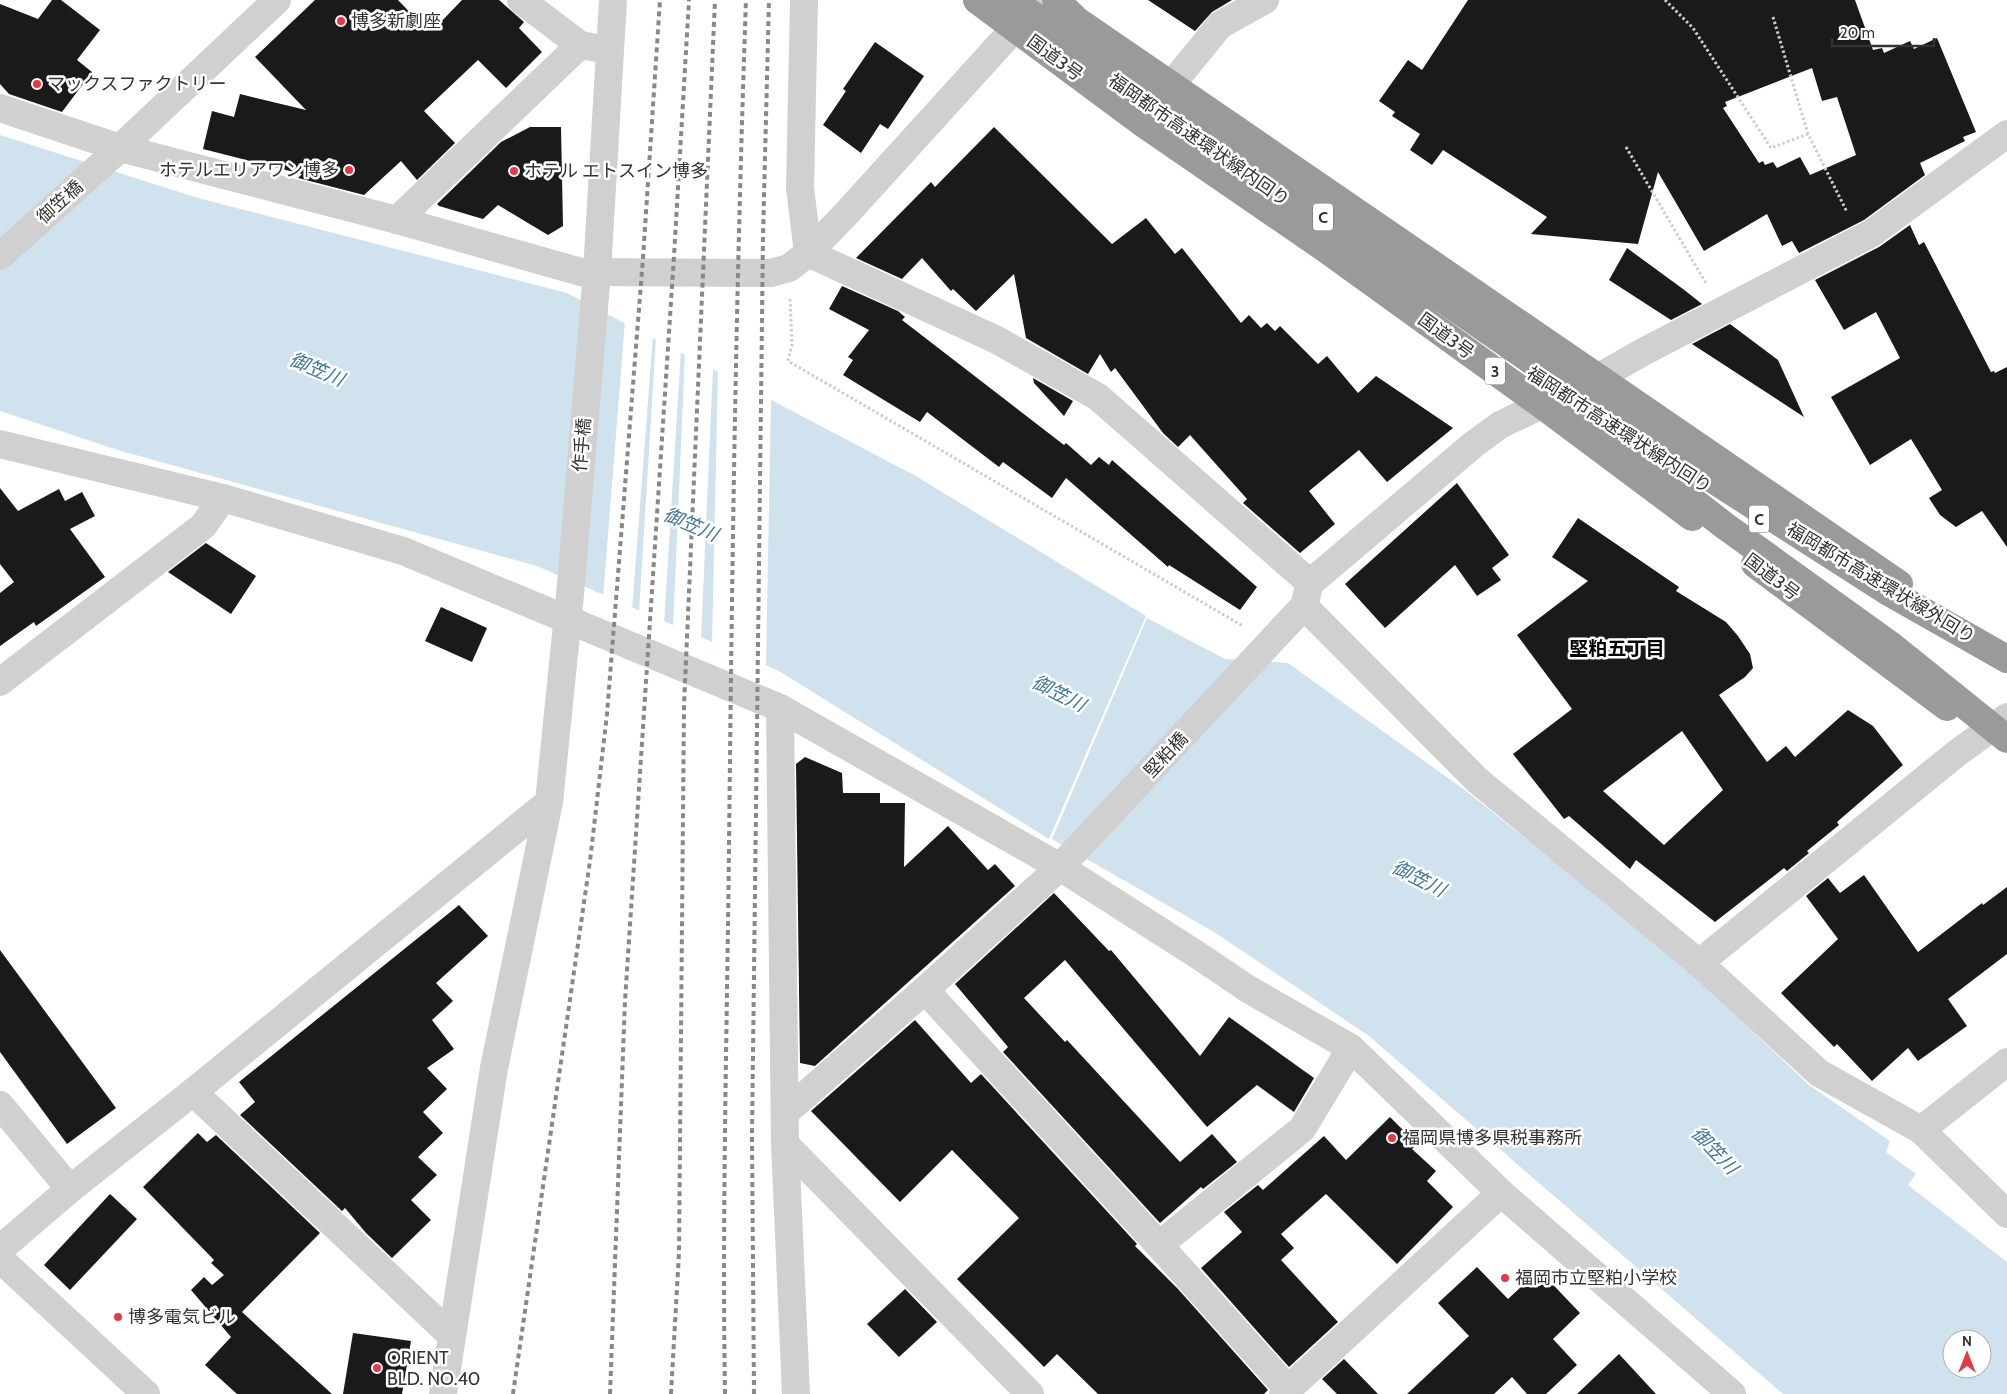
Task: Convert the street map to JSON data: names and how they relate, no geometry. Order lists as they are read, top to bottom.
{
  "streets": {
    "highway": [
      "国道3号",
      "福岡都市高速環状線内回り",
      "C",
      "3",
      "福岡都市高速環状線外回り"
    ],
    "street": ["御笠橋", "作手橋", "堅粕橋"]
  },
  "crossings": [
    ["国道3号", "堅粕橋"],
    ["福岡都市高速環状線外回り", "堅粕橋"]
  ],
  "districts": ["堅粕五丁目"],
  "water": ["御笠川"],
  "places": [
    "博多新劇座",
    "マックスファクトリー",
    "ホテルエリアワン博多",
    "ホテル エトスイン博多",
    "福岡県博多県税事務所",
    "福岡市立堅粕小学校",
    "博多電気ビル",
    "ORIENT BLD. NO.40"
  ],
  "scale_bar": "20 m",
  "north": "top"
}
